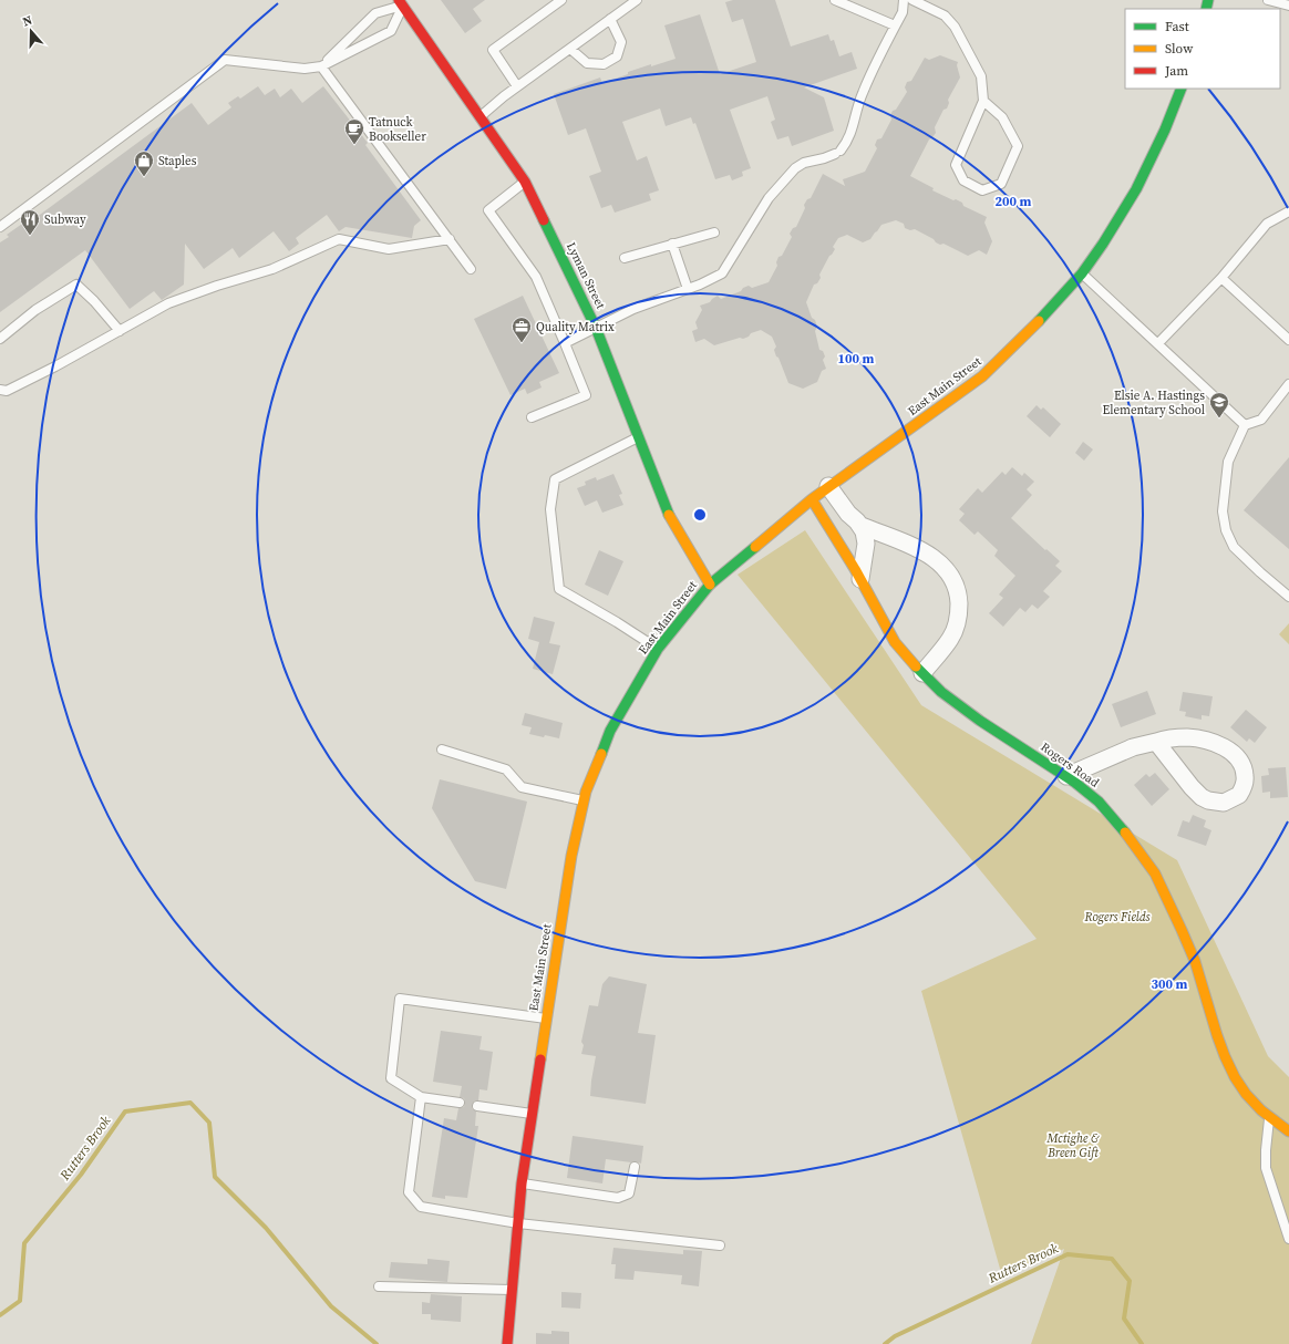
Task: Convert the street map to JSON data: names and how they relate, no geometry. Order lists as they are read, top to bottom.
{
  "streets": {
    "main road": ["Lyman Street", "East Main Street", "Rogers Road"]
  },
  "crossings": [
    ["Lyman Street", "East Main Street"],
    ["East Main Street", "Rogers Road"]
  ],
  "water": ["Rutters Brook"],
  "parks": ["Rogers Fields", "Mctighe & Breen Gift"],
  "places": {
    "cafe": ["Tatnuck Bookseller"],
    "shop": ["Staples"],
    "restaurant": ["Subway"],
    "office": ["Quality Matrix"],
    "school or university": ["Elsie A. Hastings Elementary School"]
  },
  "legend": ["Fast", "Slow", "Jam"],
  "north": "top",
  "rings": ["200 m", "100 m", "300 m"]
}
